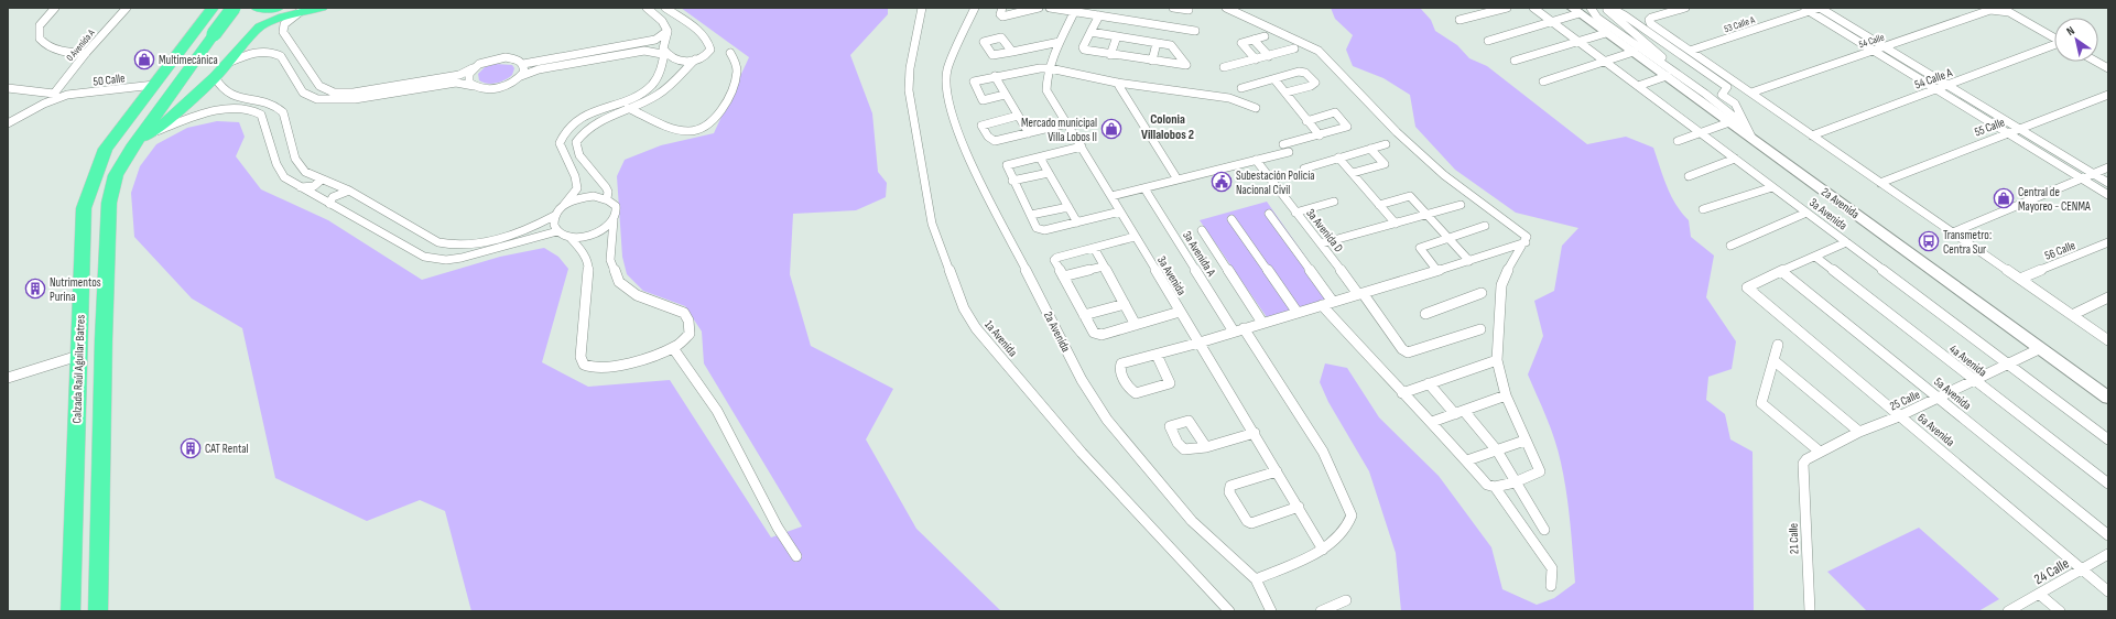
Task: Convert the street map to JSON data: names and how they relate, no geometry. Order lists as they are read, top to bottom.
{
  "streets": {
    "highway": ["Calzada Raúl Aguilar Batres"],
    "main road": ["2a Avenida"],
    "street": [
      "53 Calle A",
      "54 Calle",
      "0 Avenida A",
      "54 Calle A",
      "50 Calle",
      "55 Calle",
      "3a Avenida",
      "3a Avenida D",
      "56 Calle",
      "3a Avenida A",
      "1a Avenida",
      "4a Avenida",
      "5a Avenida",
      "25 Calle",
      "6a Avenida",
      "21 Calle",
      "24 Calle"
    ]
  },
  "crossings": [
    ["0 Avenida A", "50 Calle"],
    ["50 Calle", "Calzada Raúl Aguilar Batres"],
    ["2a Avenida", "3a Avenida A"],
    ["2a Avenida", "25 Calle"],
    ["3a Avenida", "3a Avenida A"],
    ["3a Avenida", "25 Calle"],
    ["4a Avenida", "25 Calle"],
    ["5a Avenida", "25 Calle"],
    ["5a Avenida", "6a Avenida"],
    ["25 Calle", "6a Avenida"],
    ["25 Calle", "21 Calle"],
    ["6a Avenida", "24 Calle"]
  ],
  "districts": ["Colonia Villalobos 2"],
  "places": {
    "shop": ["Multimecánica", "Mercado municipal Villa Lobos II", "Central de Mayoreo - CENMA"],
    "public building": ["Subestación Policía Nacional Civil"],
    "bus stop": ["Transmetro: Centra Sur"],
    "building": ["Nutrimentos Purina", "CAT Rental"]
  },
  "north": "top left"
}
